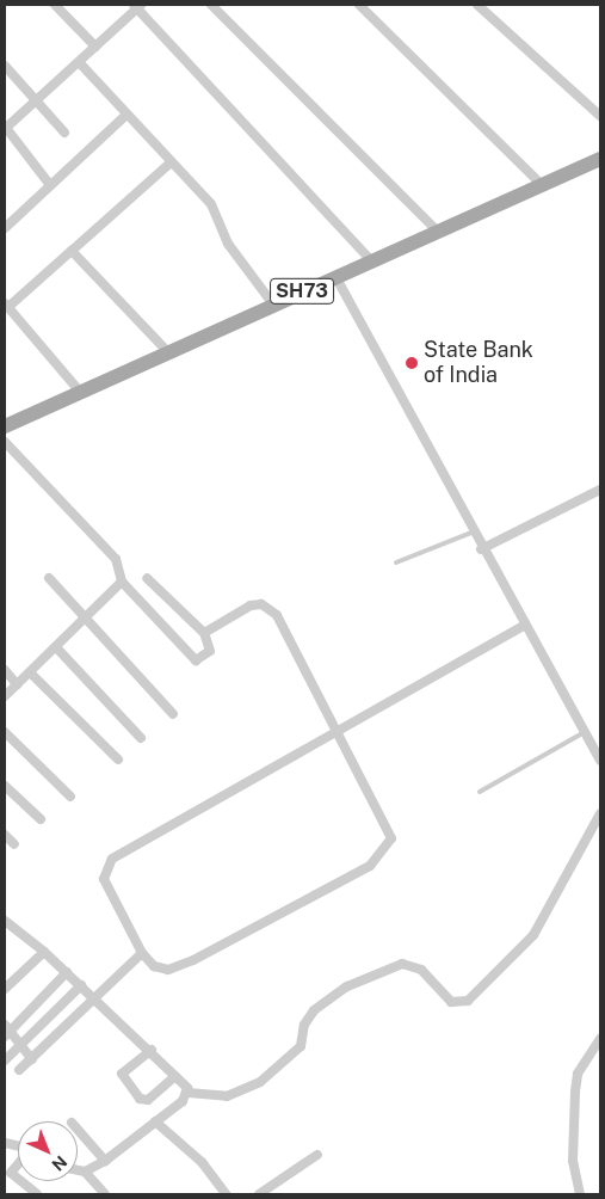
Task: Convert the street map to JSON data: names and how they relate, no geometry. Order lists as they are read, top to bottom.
{
  "streets": {
    "main road": ["SH73"]
  },
  "places": ["State Bank of India"],
  "north": "bottom right"
}
